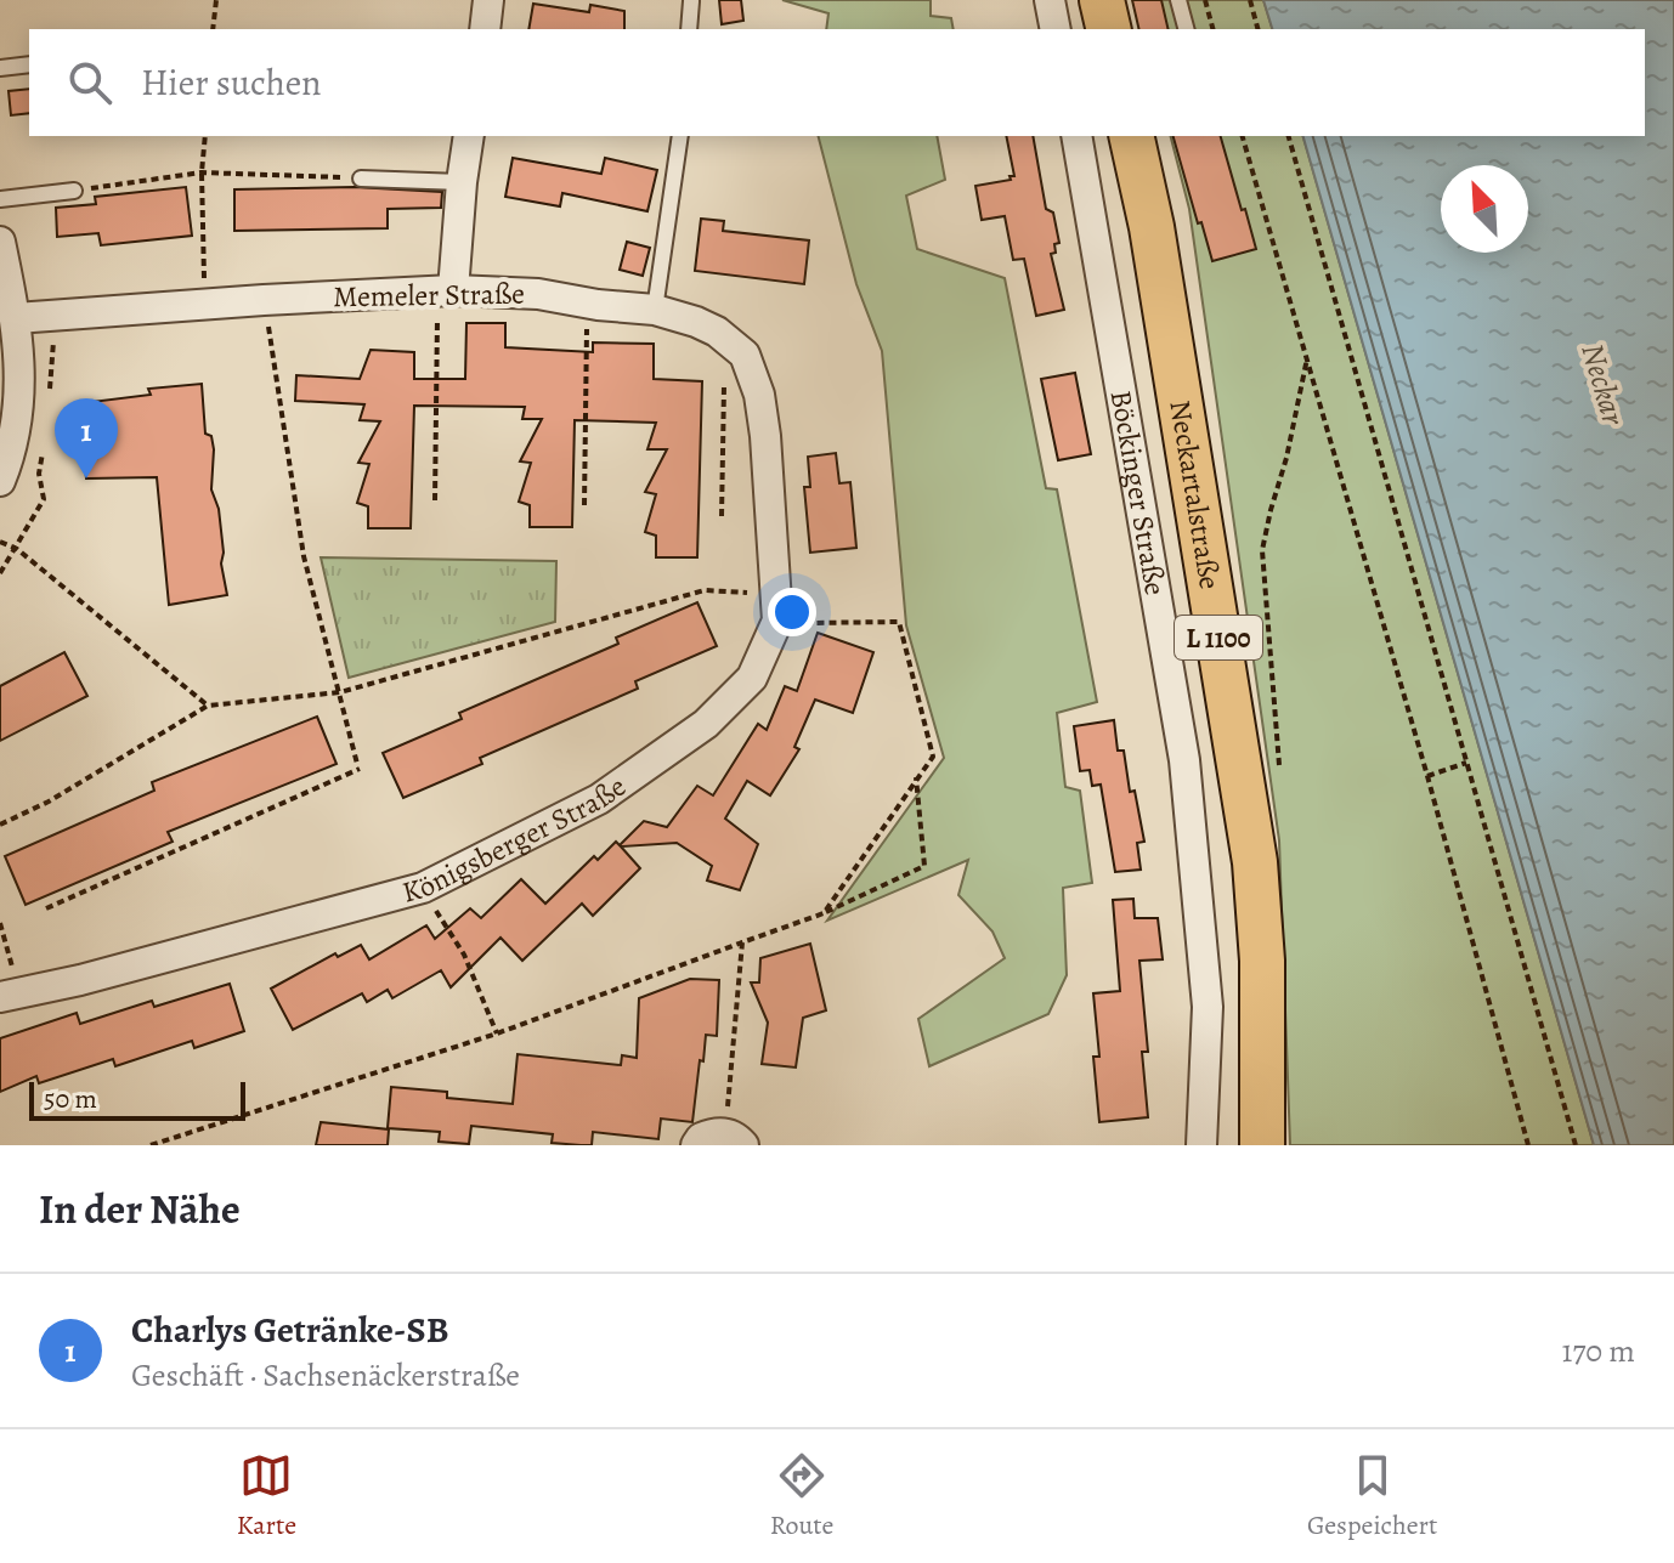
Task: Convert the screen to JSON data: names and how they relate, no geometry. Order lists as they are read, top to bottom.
{
  "streets": {
    "main road": ["Neckartalstraße", "L 1100"],
    "street": ["Memeler Straße", "Böckinger Straße", "Königsberger Straße"]
  },
  "crossings": [
    ["Memeler Straße", "Königsberger Straße"]
  ],
  "water": ["Neckar"],
  "scale_bar": "50 m",
  "north": "top left",
  "page": {
    "search": "Hier suchen",
    "pins": "1",
    "scale": "50 m",
    "heading": "In der Nähe",
    "list": [
      {
        "mark": "1",
        "name": "Charlys Getränke-SB",
        "note": "Geschäft · Sachsenäckerstraße",
        "value": "170 m"
      }
    ],
    "nav": ["Karte", "Route", "Gespeichert"]
  }
}
